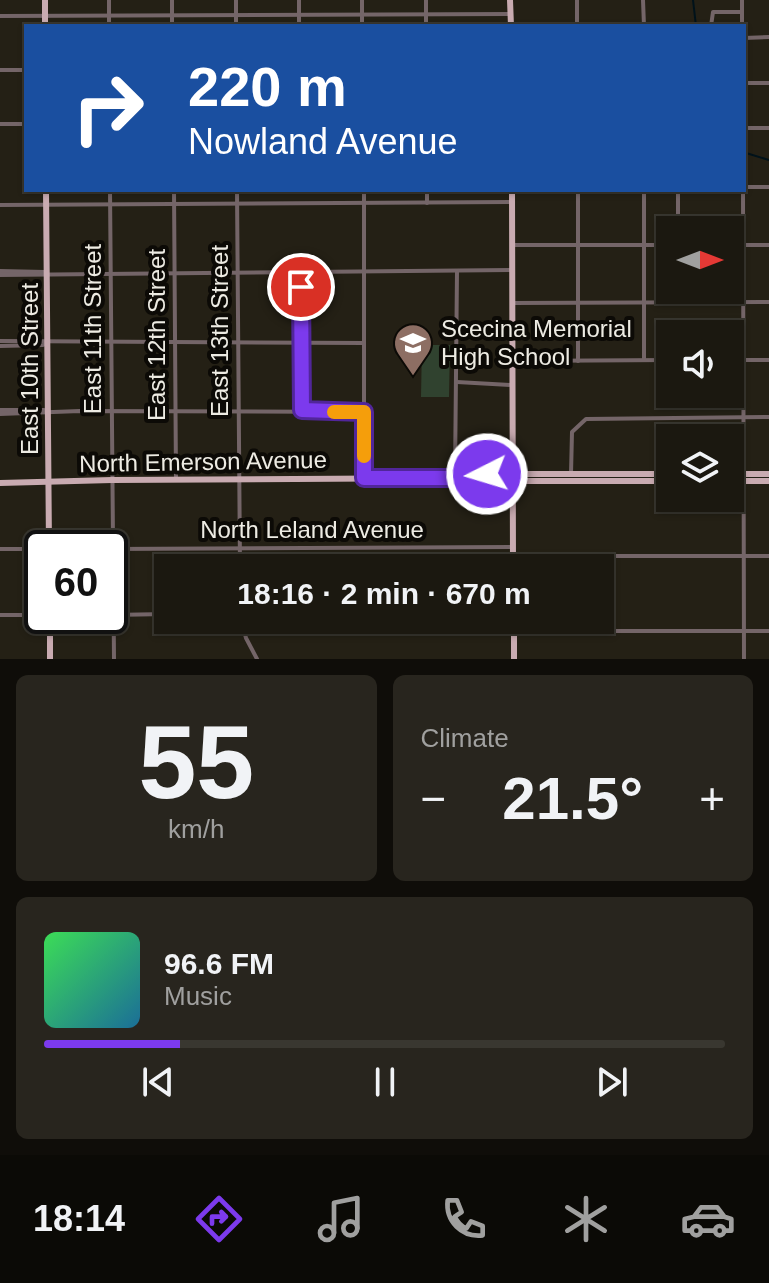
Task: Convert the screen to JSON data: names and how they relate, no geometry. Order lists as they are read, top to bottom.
{
  "streets": {
    "main road": ["East 10th Street", "North Emerson Avenue"],
    "street": [
      "East 11th Street",
      "East 13th Street",
      "East 12th Street",
      "North Leland Avenue"
    ]
  },
  "crossings": [
    ["East 11th Street", "North Emerson Avenue"],
    ["East 13th Street", "North Emerson Avenue"],
    ["East 13th Street", "North Leland Avenue"],
    ["East 12th Street", "North Emerson Avenue"],
    ["East 10th Street", "North Emerson Avenue"]
  ],
  "places": {
    "school or university": ["Scecina Memorial High School"]
  },
  "north": "right",
  "page": {
    "turn": ["220 m", "Nowland Avenue"],
    "limit": "60",
    "trip": "18:16 · 2 min · 670 m",
    "tile": [
      ["55", "km/h"],
      "Climate"
    ],
    "heat": ["−", "21.5°", "+"],
    "song": ["96.6 FM", "Music"],
    "tabs": "18:14"
  }
}
